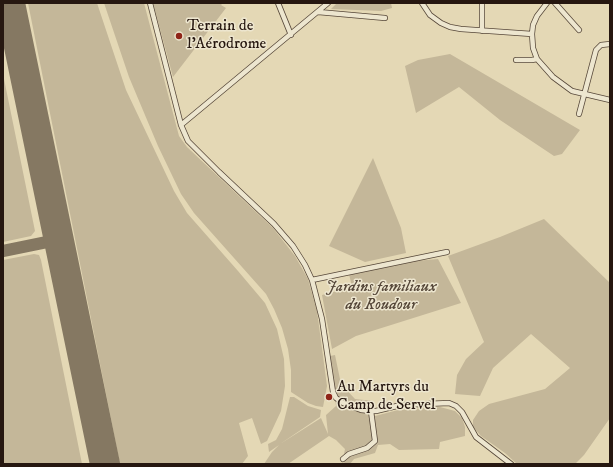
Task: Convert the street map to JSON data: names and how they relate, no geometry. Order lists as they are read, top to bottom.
{
  "parks": ["Jardins familiaux du Roudour"],
  "places": ["Terrain de l'Aérodrome", "Au Martyrs du Camp de Servel"]
}
